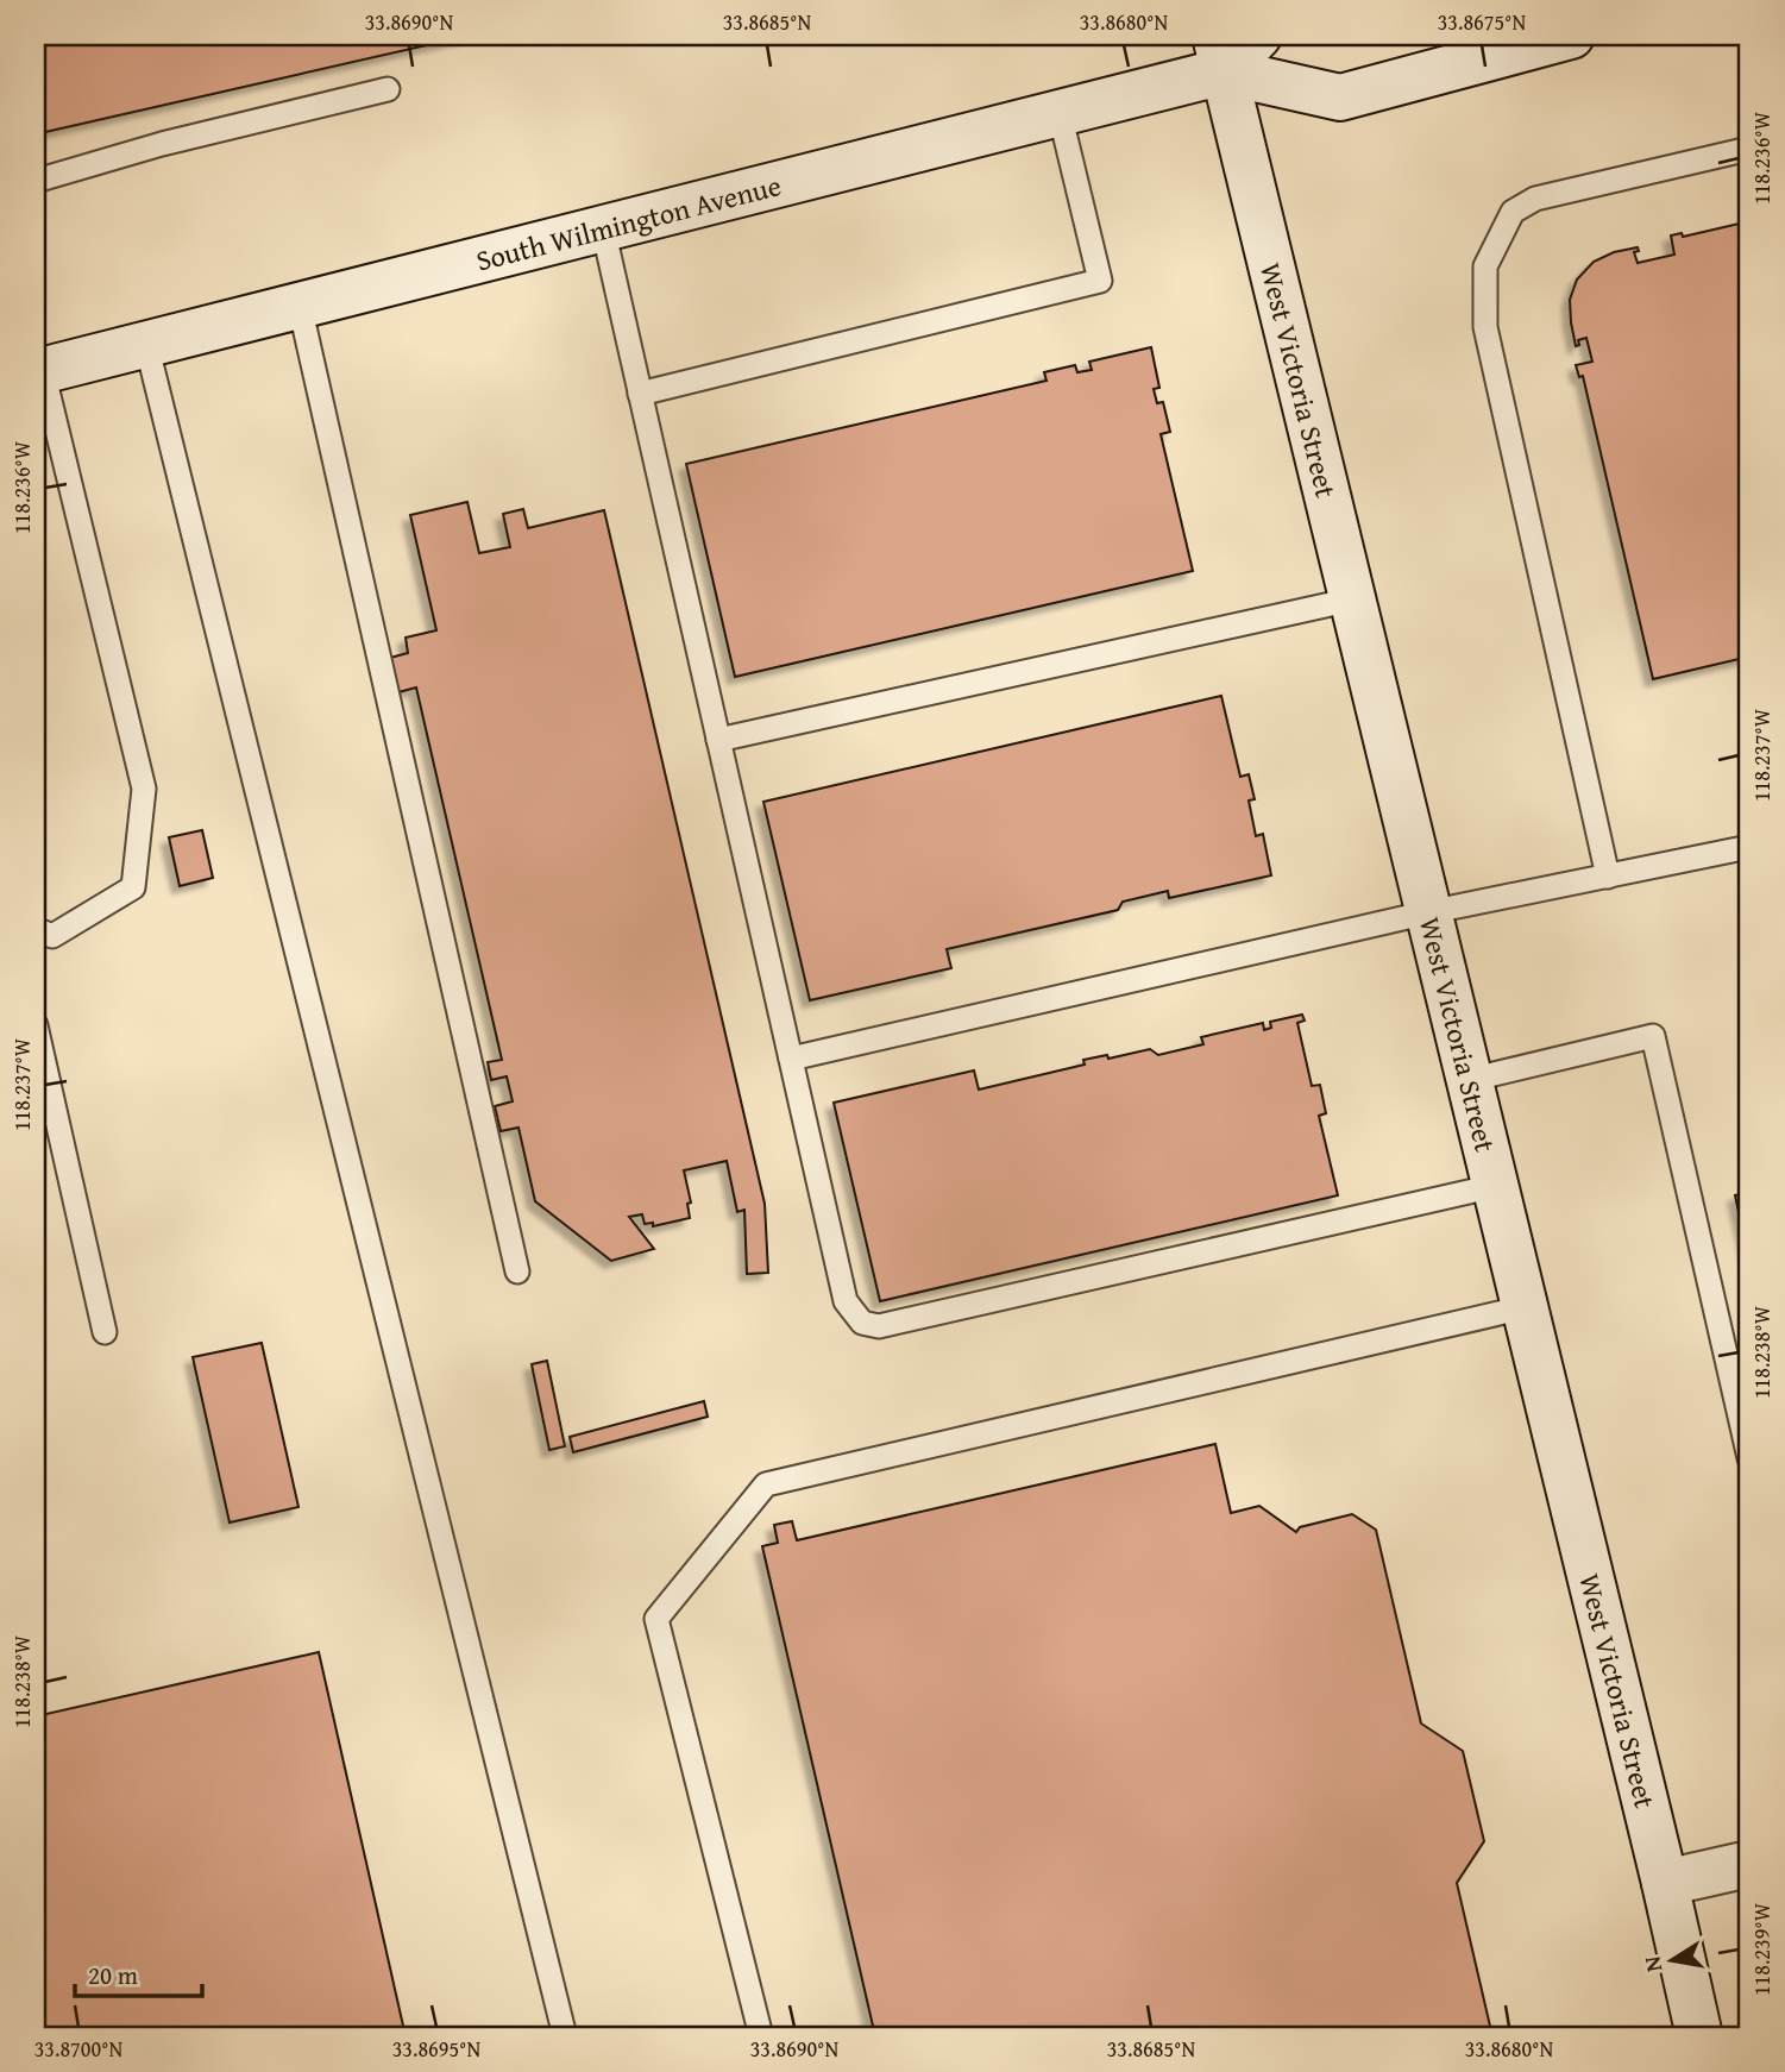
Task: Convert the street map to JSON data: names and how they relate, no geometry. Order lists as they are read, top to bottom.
{
  "streets": {
    "main road": ["South Wilmington Avenue", "West Victoria Street"]
  },
  "crossings": [
    ["South Wilmington Avenue", "West Victoria Street"]
  ],
  "scale_bar": "20 m",
  "north": "left",
  "coordinates": [
    "33.8690°N",
    "33.8685°N",
    "33.8680°N",
    "33.8675°N",
    "118.236°W",
    "118.237°W",
    "118.238°W",
    "118.239°W",
    "33.8700°N",
    "33.8695°N"
  ]
}
